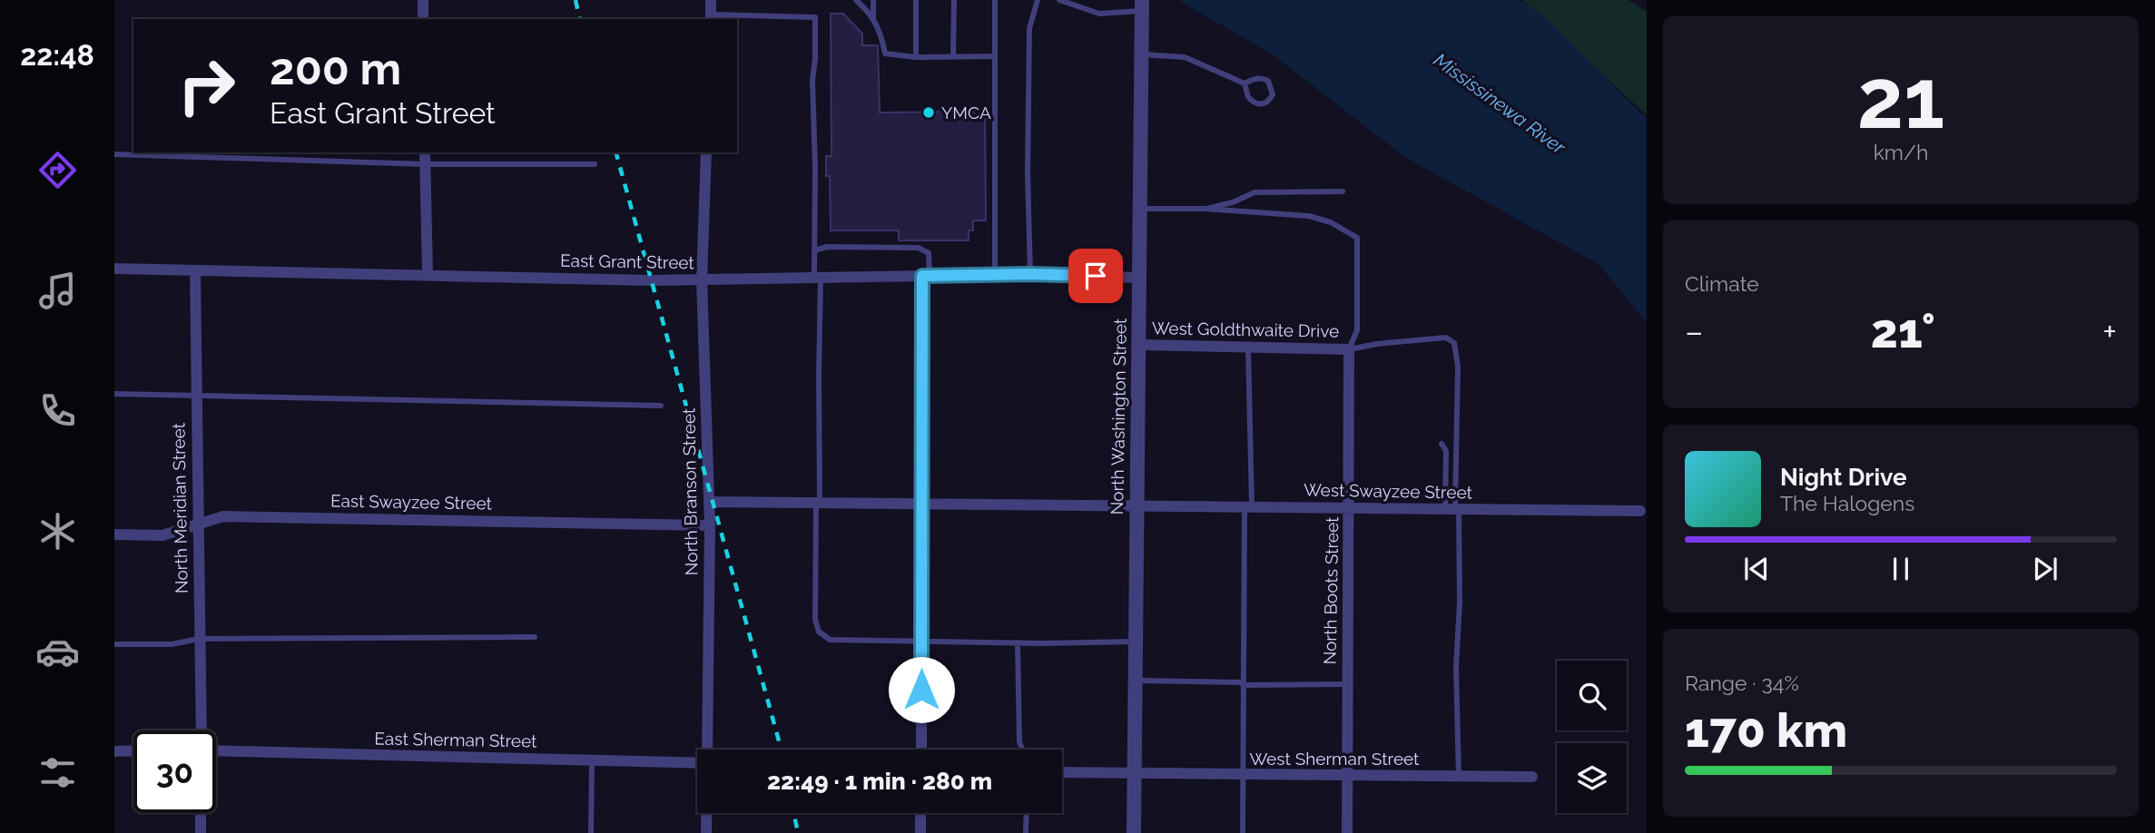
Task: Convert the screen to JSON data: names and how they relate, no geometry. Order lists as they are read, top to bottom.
{
  "streets": {
    "street": [
      "East Grant Street",
      "West Goldthwaite Drive",
      "North Washington Street",
      "West Swayzee Street",
      "North Branson Street",
      "East Swayzee Street",
      "North Meridian Street",
      "North Boots Street",
      "East Sherman Street",
      "West Sherman Street"
    ]
  },
  "crossings": [
    ["East Grant Street", "North Washington Street"],
    ["East Grant Street", "North Branson Street"],
    ["East Grant Street", "North Meridian Street"],
    ["West Goldthwaite Drive", "North Washington Street"],
    ["West Goldthwaite Drive", "North Boots Street"],
    ["North Washington Street", "West Swayzee Street"],
    ["North Washington Street", "West Sherman Street"],
    ["West Swayzee Street", "North Boots Street"],
    ["North Branson Street", "East Swayzee Street"],
    ["East Swayzee Street", "North Meridian Street"],
    ["North Boots Street", "West Sherman Street"]
  ],
  "water": ["Mississinewa River"],
  "places": ["YMCA"],
  "page": {
    "tabs": "22:48",
    "tile": [
      ["21", "km/h"],
      "Climate",
      ["Range · 34%", "170 km"]
    ],
    "turn": ["200 m", "East Grant Street"],
    "heat": ["−", "21°", "+"],
    "song": ["Night Drive", "The Halogens"],
    "limit": "30",
    "trip": "22:49 · 1 min · 280 m"
  }
}
